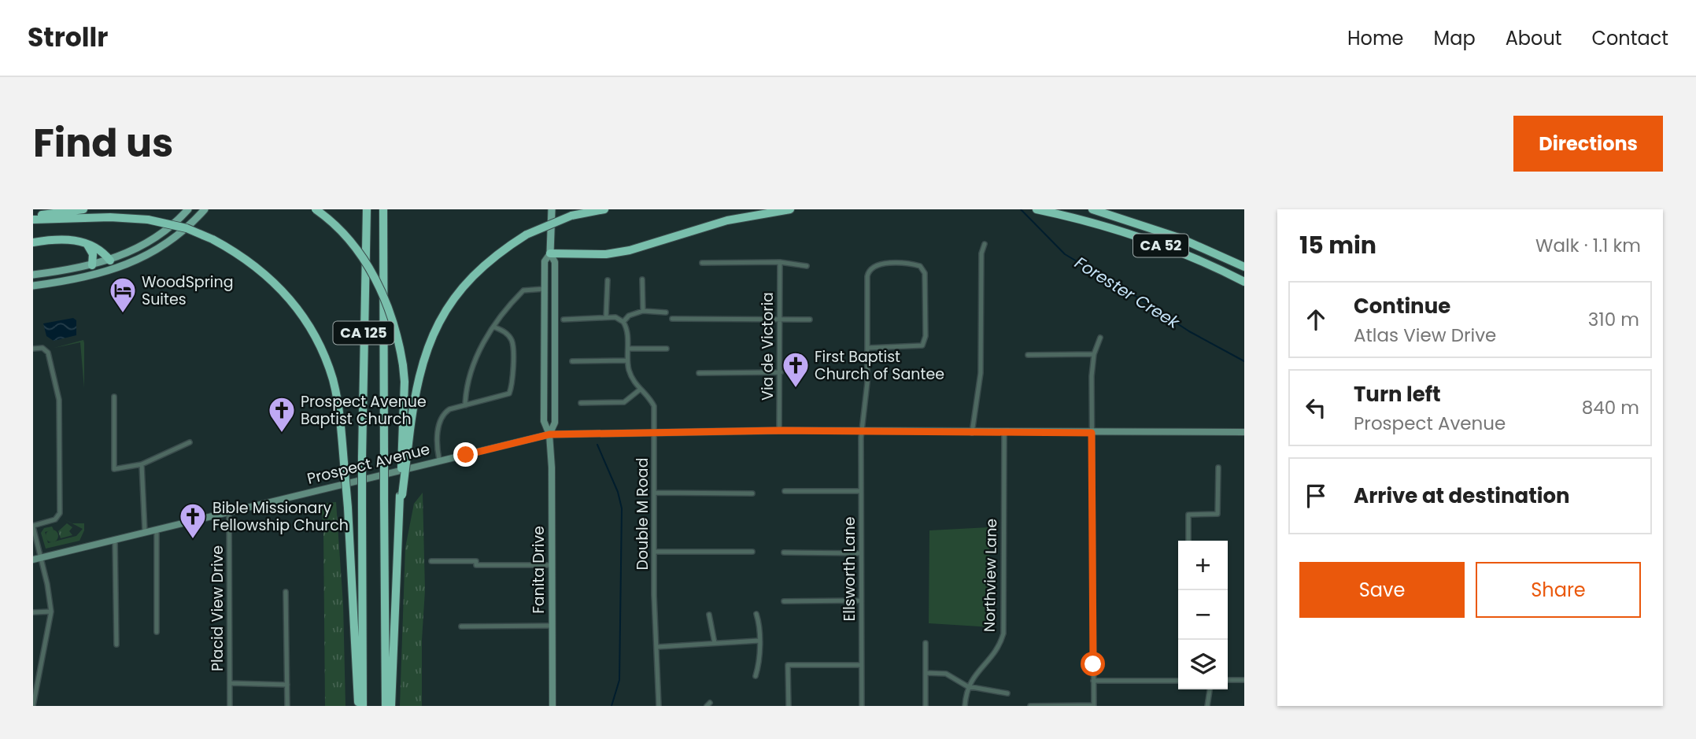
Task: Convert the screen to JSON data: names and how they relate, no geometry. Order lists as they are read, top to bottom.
{
  "streets": {
    "highway": ["CA 52", "CA 125"],
    "main road": ["Prospect Avenue", "Fanita Drive"],
    "street": [
      "Via de Victoria",
      "Double M Road",
      "Ellsworth Lane",
      "Northview Lane",
      "Placid View Drive"
    ]
  },
  "crossings": [
    ["Via de Victoria", "Prospect Avenue"],
    ["Prospect Avenue", "Double M Road"],
    ["Prospect Avenue", "Ellsworth Lane"],
    ["Prospect Avenue", "Fanita Drive"],
    ["Prospect Avenue", "Northview Lane"],
    ["Prospect Avenue", "Placid View Drive"]
  ],
  "water": ["Forester Creek"],
  "places": {
    "hotel": ["WoodSpring Suites"],
    "church": ["First Baptist Church of Santee", "Prospect Avenue Baptist Church", "Bible Missionary Fellowship Church"]
  },
  "page": {
    "header": "Strollr",
    "nav": [
      "Home",
      "Map",
      "About",
      "Contact"
    ],
    "title": "Find us",
    "buttons": [
      "Directions",
      ["Save", "Share"]
    ],
    "heading": ["15 min", "Walk · 1.1 km"],
    "list": [
      ["Continue", "Atlas View Drive", "310 m"],
      ["Turn left", "Prospect Avenue", "840 m"],
      "Arrive at destination"
    ],
    "map_buttons": ["+", "−"]
  }
}
